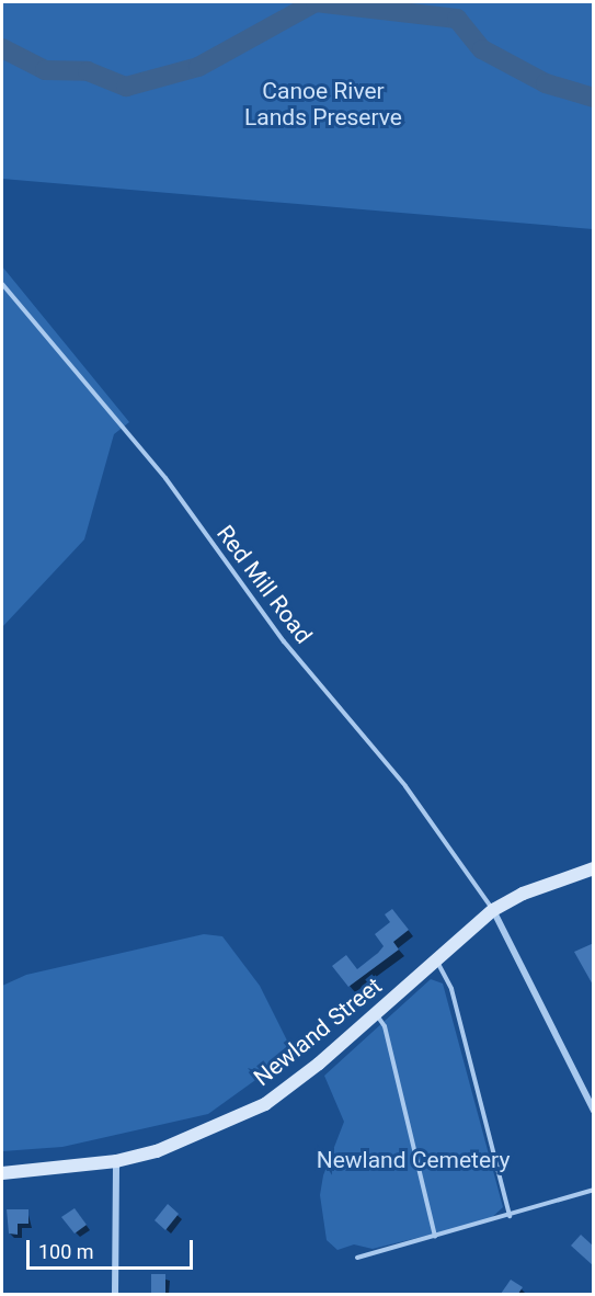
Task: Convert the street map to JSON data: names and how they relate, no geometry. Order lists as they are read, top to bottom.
{
  "streets": {
    "street": ["Newland Street"],
    "lane": ["Red Mill Road"]
  },
  "crossings": [
    ["Red Mill Road", "Newland Street"]
  ],
  "parks": ["Canoe River Lands Preserve", "Newland Cemetery"],
  "scale_bar": "100 m"
}
